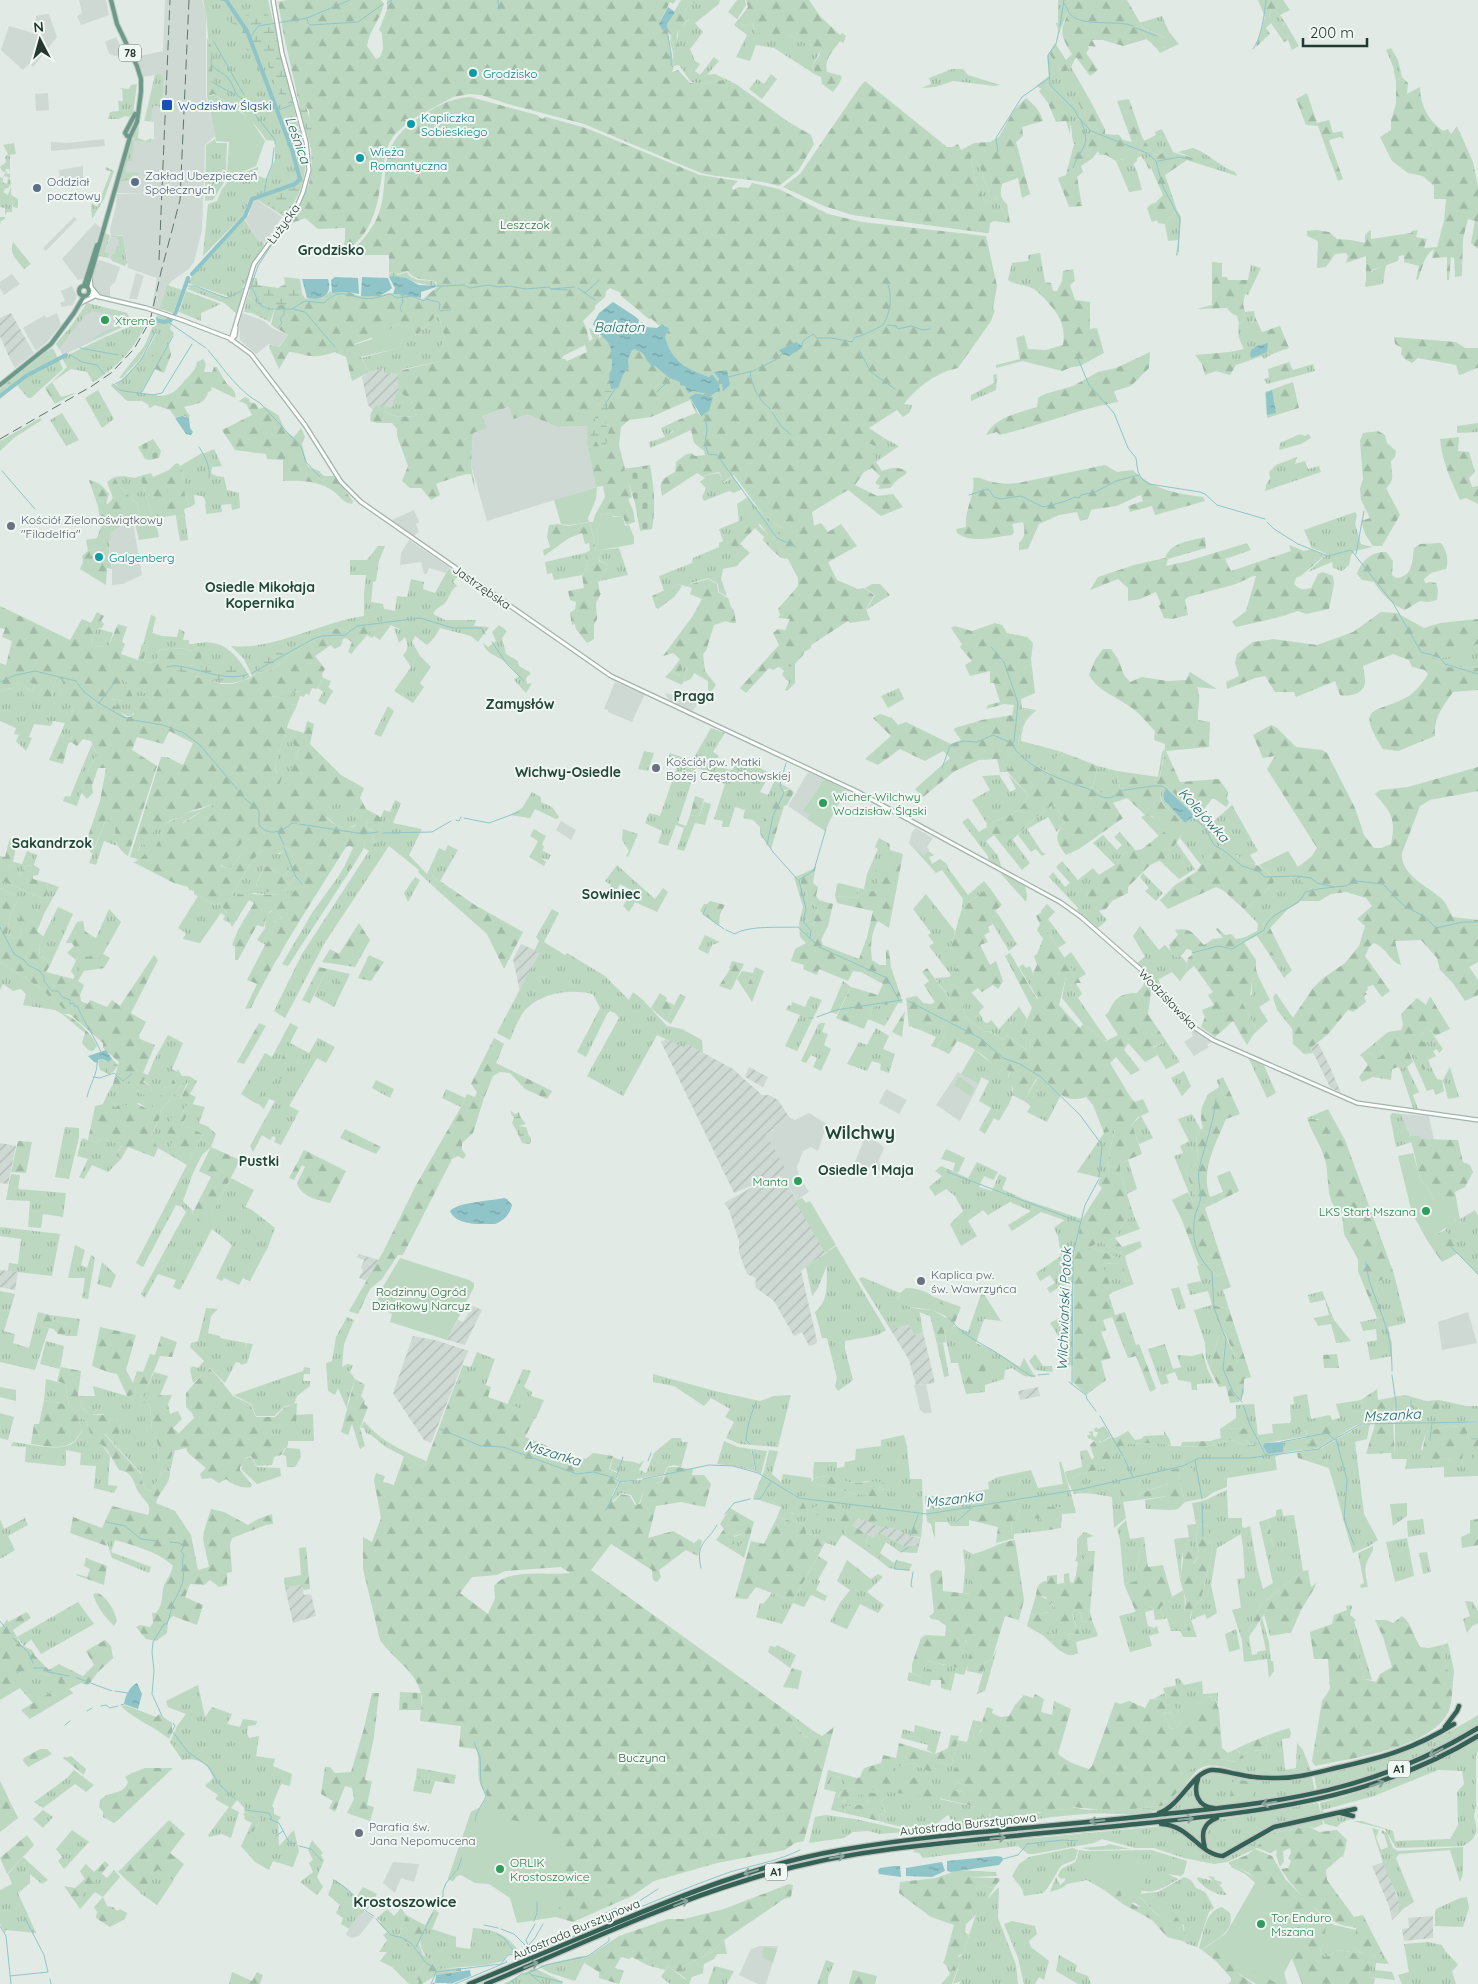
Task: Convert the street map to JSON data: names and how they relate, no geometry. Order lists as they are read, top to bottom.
{
  "streets": {
    "highway": ["A1", "Autostrada Bursztynowa"],
    "main road": [
      "78",
      "Łużycka",
      "Jastrzębska",
      "Wodzisławska"
    ]
  },
  "crossings": [
    ["78", "Jastrzębska"],
    ["Łużycka", "Jastrzębska"],
    ["Jastrzębska", "Wodzisławska"]
  ],
  "districts": [
    "Grodzisko",
    "Osiedle Mikołaja Kopernika",
    "Praga",
    "Zamysłów",
    "Wichwy-Osiedle",
    "Sakandrzok",
    "Sowiniec",
    "Wilchwy",
    "Pustki",
    "Osiedle 1 Maja",
    "Krostoszowice"
  ],
  "water": [
    "Leśnica",
    "Balaton",
    "Kolejówka",
    "Wilchwiański Potok",
    "Mszanka"
  ],
  "parks": ["Leszczok", "Rodzinny Ogród Działkowy Narcyz", "Buczyna"],
  "places": {
    "other": [
      "Grodzisko",
      "Kapliczka Sobieskiego",
      "Wieża Romantyczna",
      "Zakład Ubezpieczeń Społecznych",
      "Oddział pocztowy",
      "Xtreme",
      "Kościół Zielonoświątkowy \"Filadelfia\"",
      "Galgenberg",
      "Kościół pw. Matki Bożej Częstochowskiej",
      "Wicher Wilchwy Wodzisław Śląski",
      "Manta",
      "LKS Start Mszana",
      "Kaplica pw. św. Wawrzyńca",
      "Parafia św. Jana Nepomucena",
      "ORLIK Krostoszowice",
      "Tor Enduro Mszana"
    ],
    "transit": ["Wodzisław Śląski"]
  },
  "scale_bar": "200 m",
  "north": "top"
}
